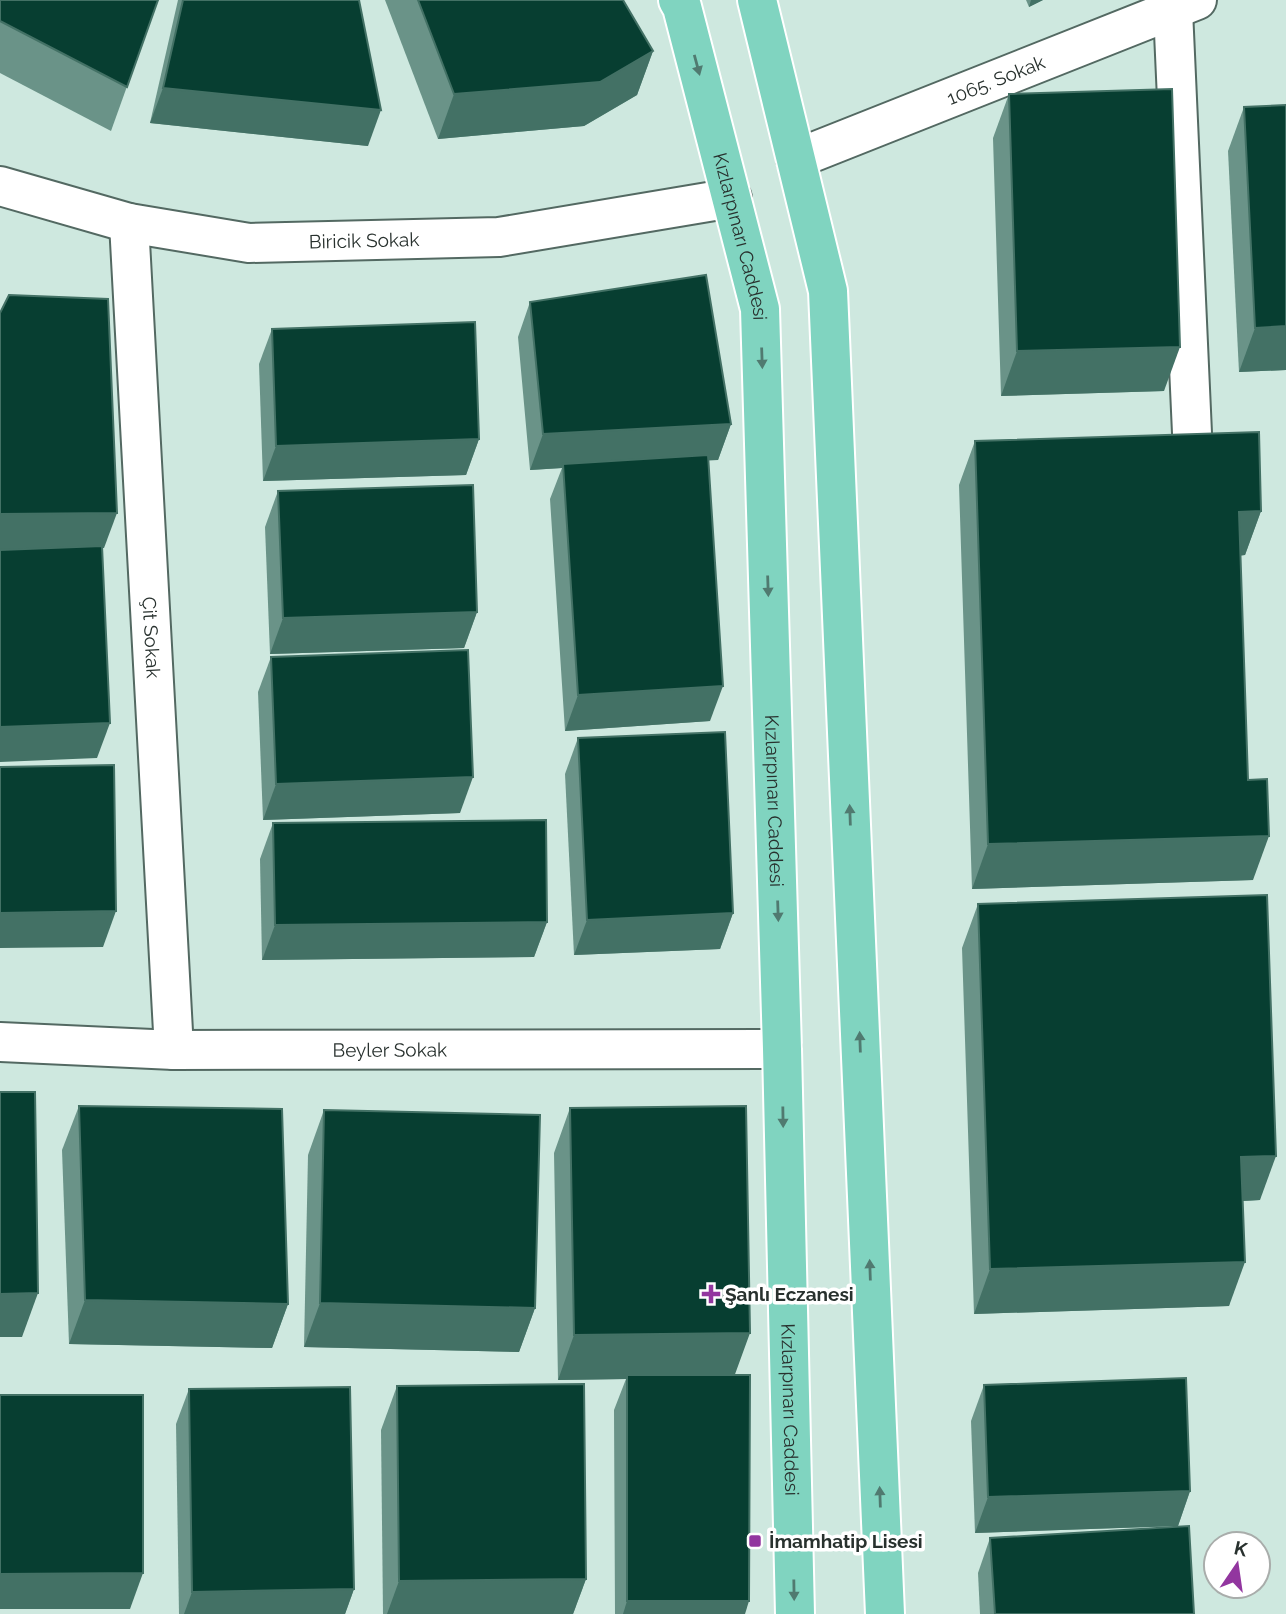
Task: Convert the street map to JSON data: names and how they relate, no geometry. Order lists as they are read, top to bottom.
{
  "streets": {
    "main road": ["Kızlarpınarı Caddesi"],
    "street": [
      "1065. Sokak",
      "Biricik Sokak",
      "Çit Sokak",
      "Beyler Sokak"
    ]
  },
  "crossings": [
    ["Kızlarpınarı Caddesi", "Biricik Sokak"],
    ["Kızlarpınarı Caddesi", "Beyler Sokak"],
    ["Biricik Sokak", "Çit Sokak"],
    ["Çit Sokak", "Beyler Sokak"]
  ],
  "places": {
    "health": ["Şanlı Eczanesi"],
    "transit": ["İmamhatip Lisesi"]
  },
  "north": "top"
}
